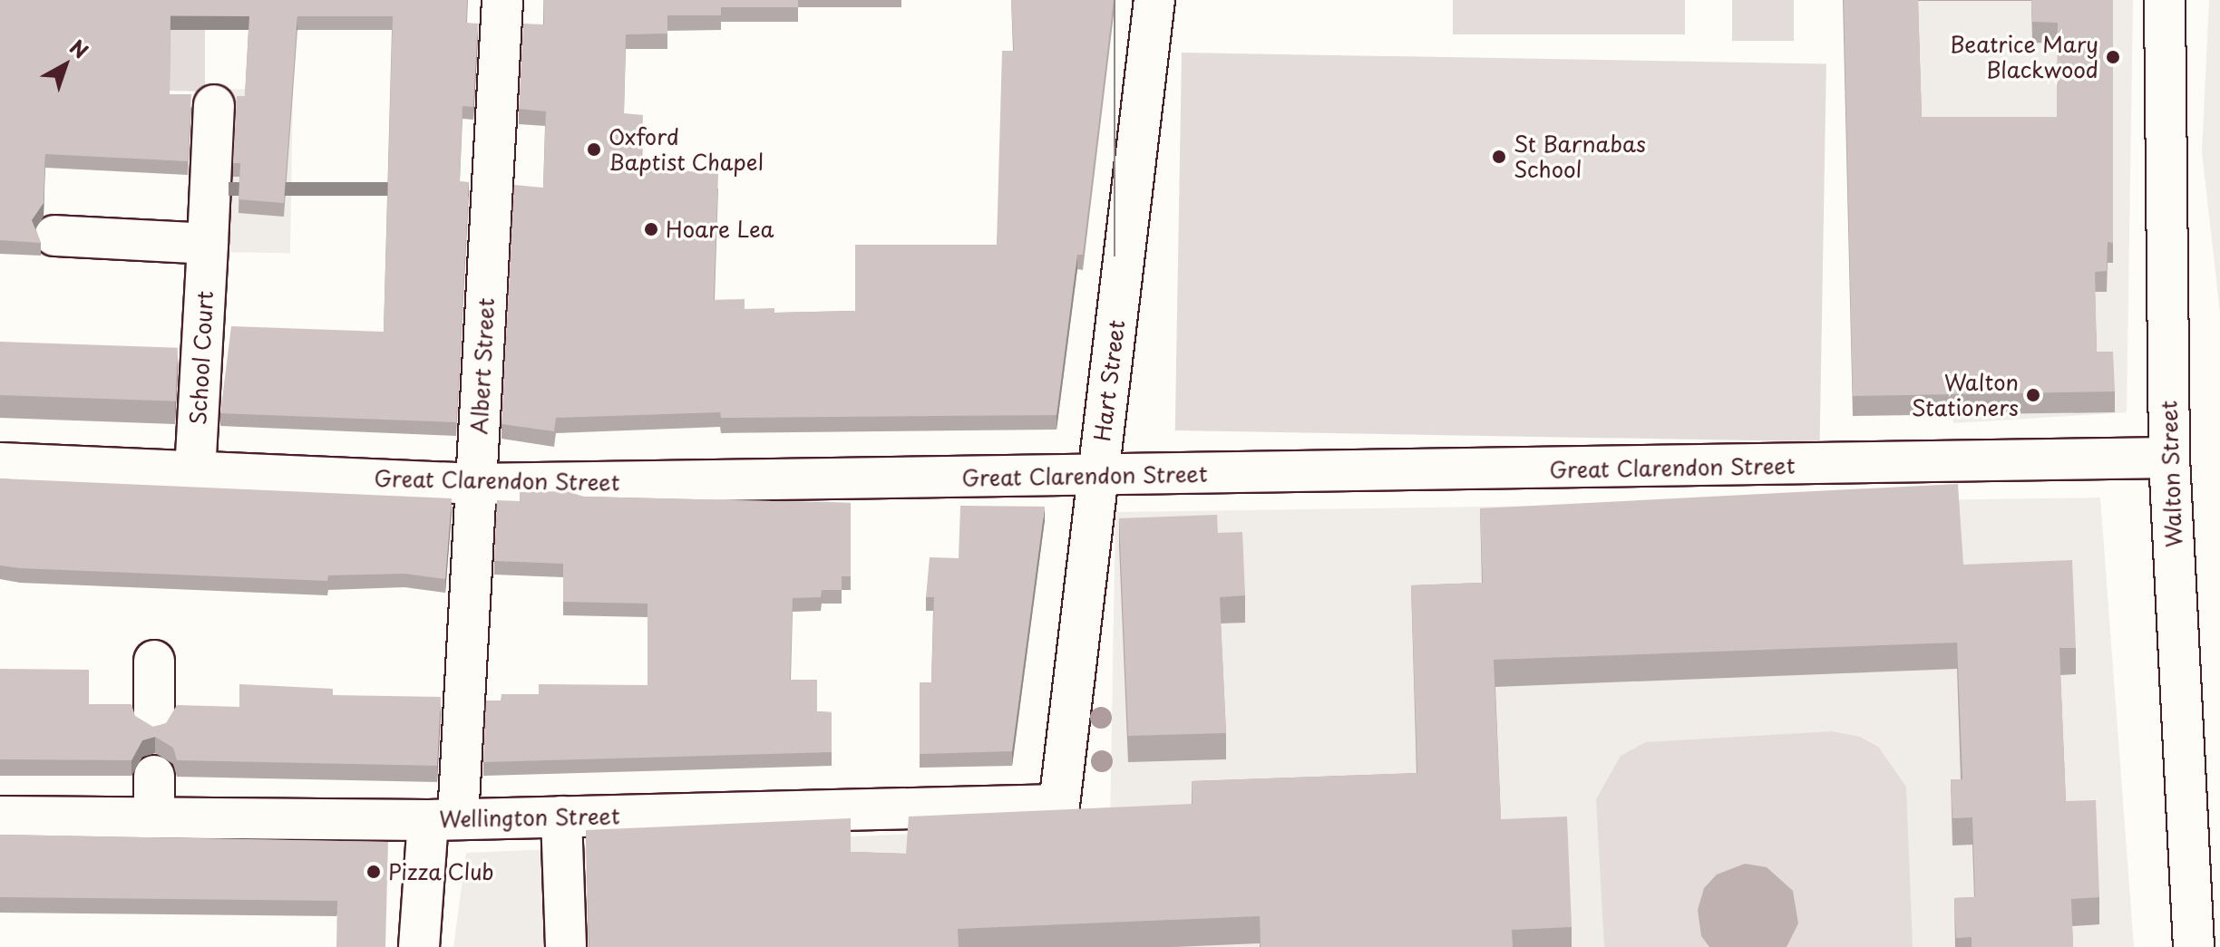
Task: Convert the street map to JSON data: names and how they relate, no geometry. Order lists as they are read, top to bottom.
{
  "streets": {
    "street": [
      "School Court",
      "Albert Street",
      "Hart Street",
      "Great Clarendon Street",
      "Walton Street",
      "Wellington Street"
    ]
  },
  "crossings": [
    ["School Court", "Great Clarendon Street"],
    ["Albert Street", "Great Clarendon Street"],
    ["Albert Street", "Wellington Street"],
    ["Hart Street", "Great Clarendon Street"],
    ["Hart Street", "Wellington Street"],
    ["Great Clarendon Street", "Walton Street"]
  ],
  "places": [
    "Beatrice Mary Blackwood",
    "Oxford Baptist Chapel",
    "St Barnabas School",
    "Hoare Lea",
    "Walton Stationers",
    "Pizza Club"
  ],
  "north": "top right"
}
